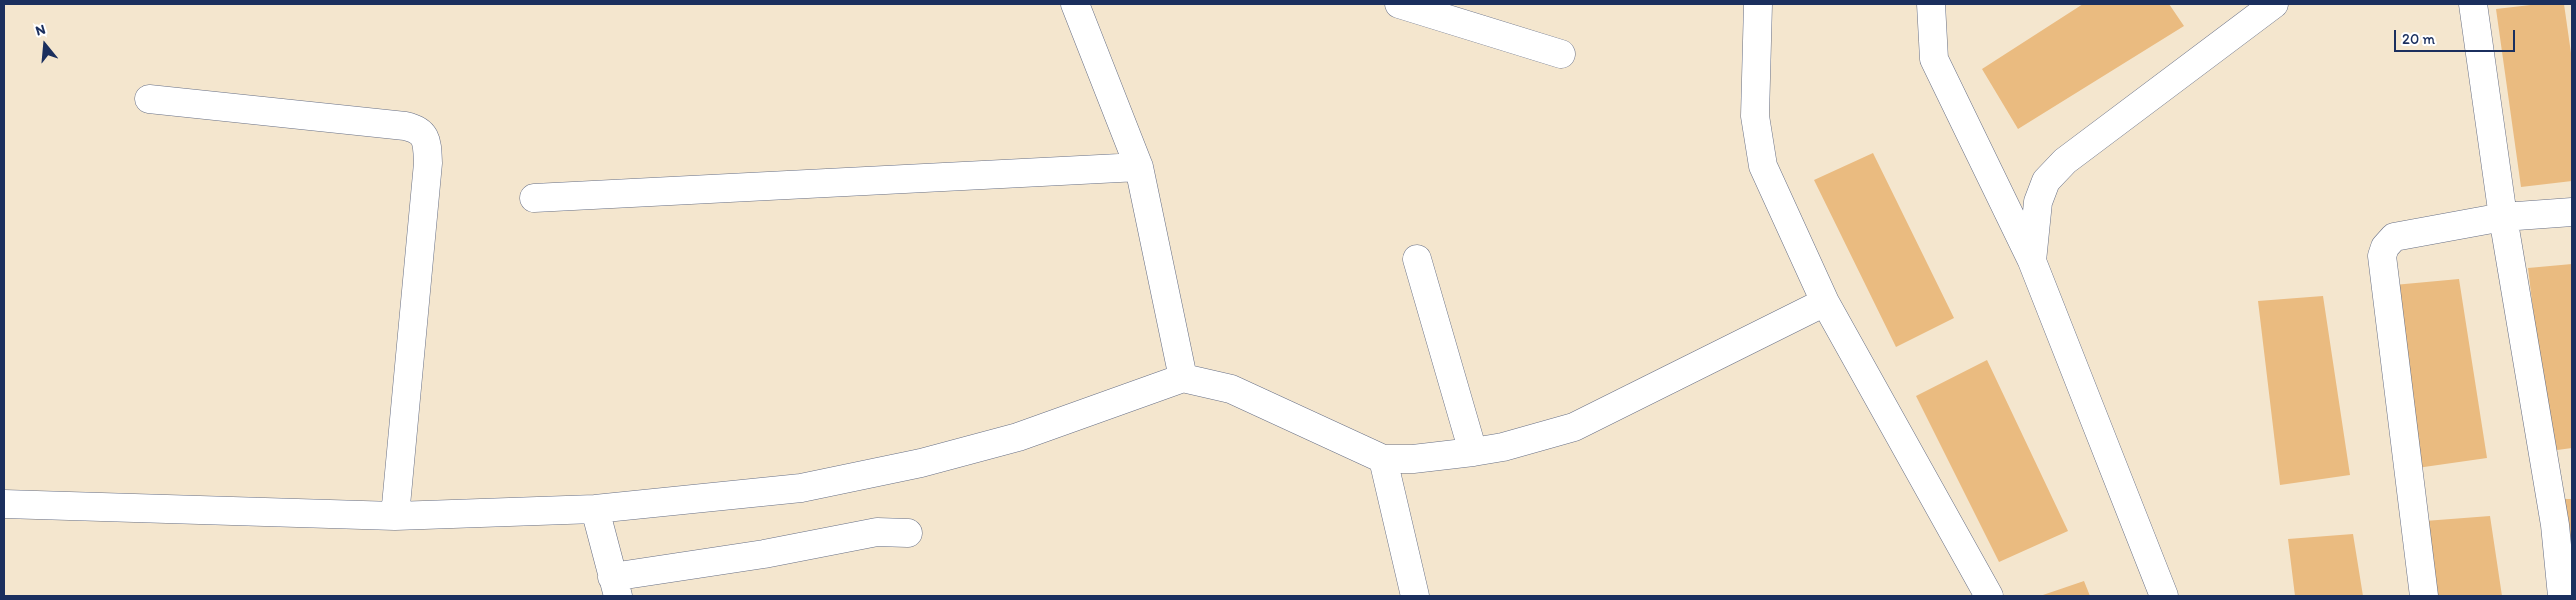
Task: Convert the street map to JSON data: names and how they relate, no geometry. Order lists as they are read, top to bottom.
{
  "scale_bar": "20 m",
  "north": "top"
}
